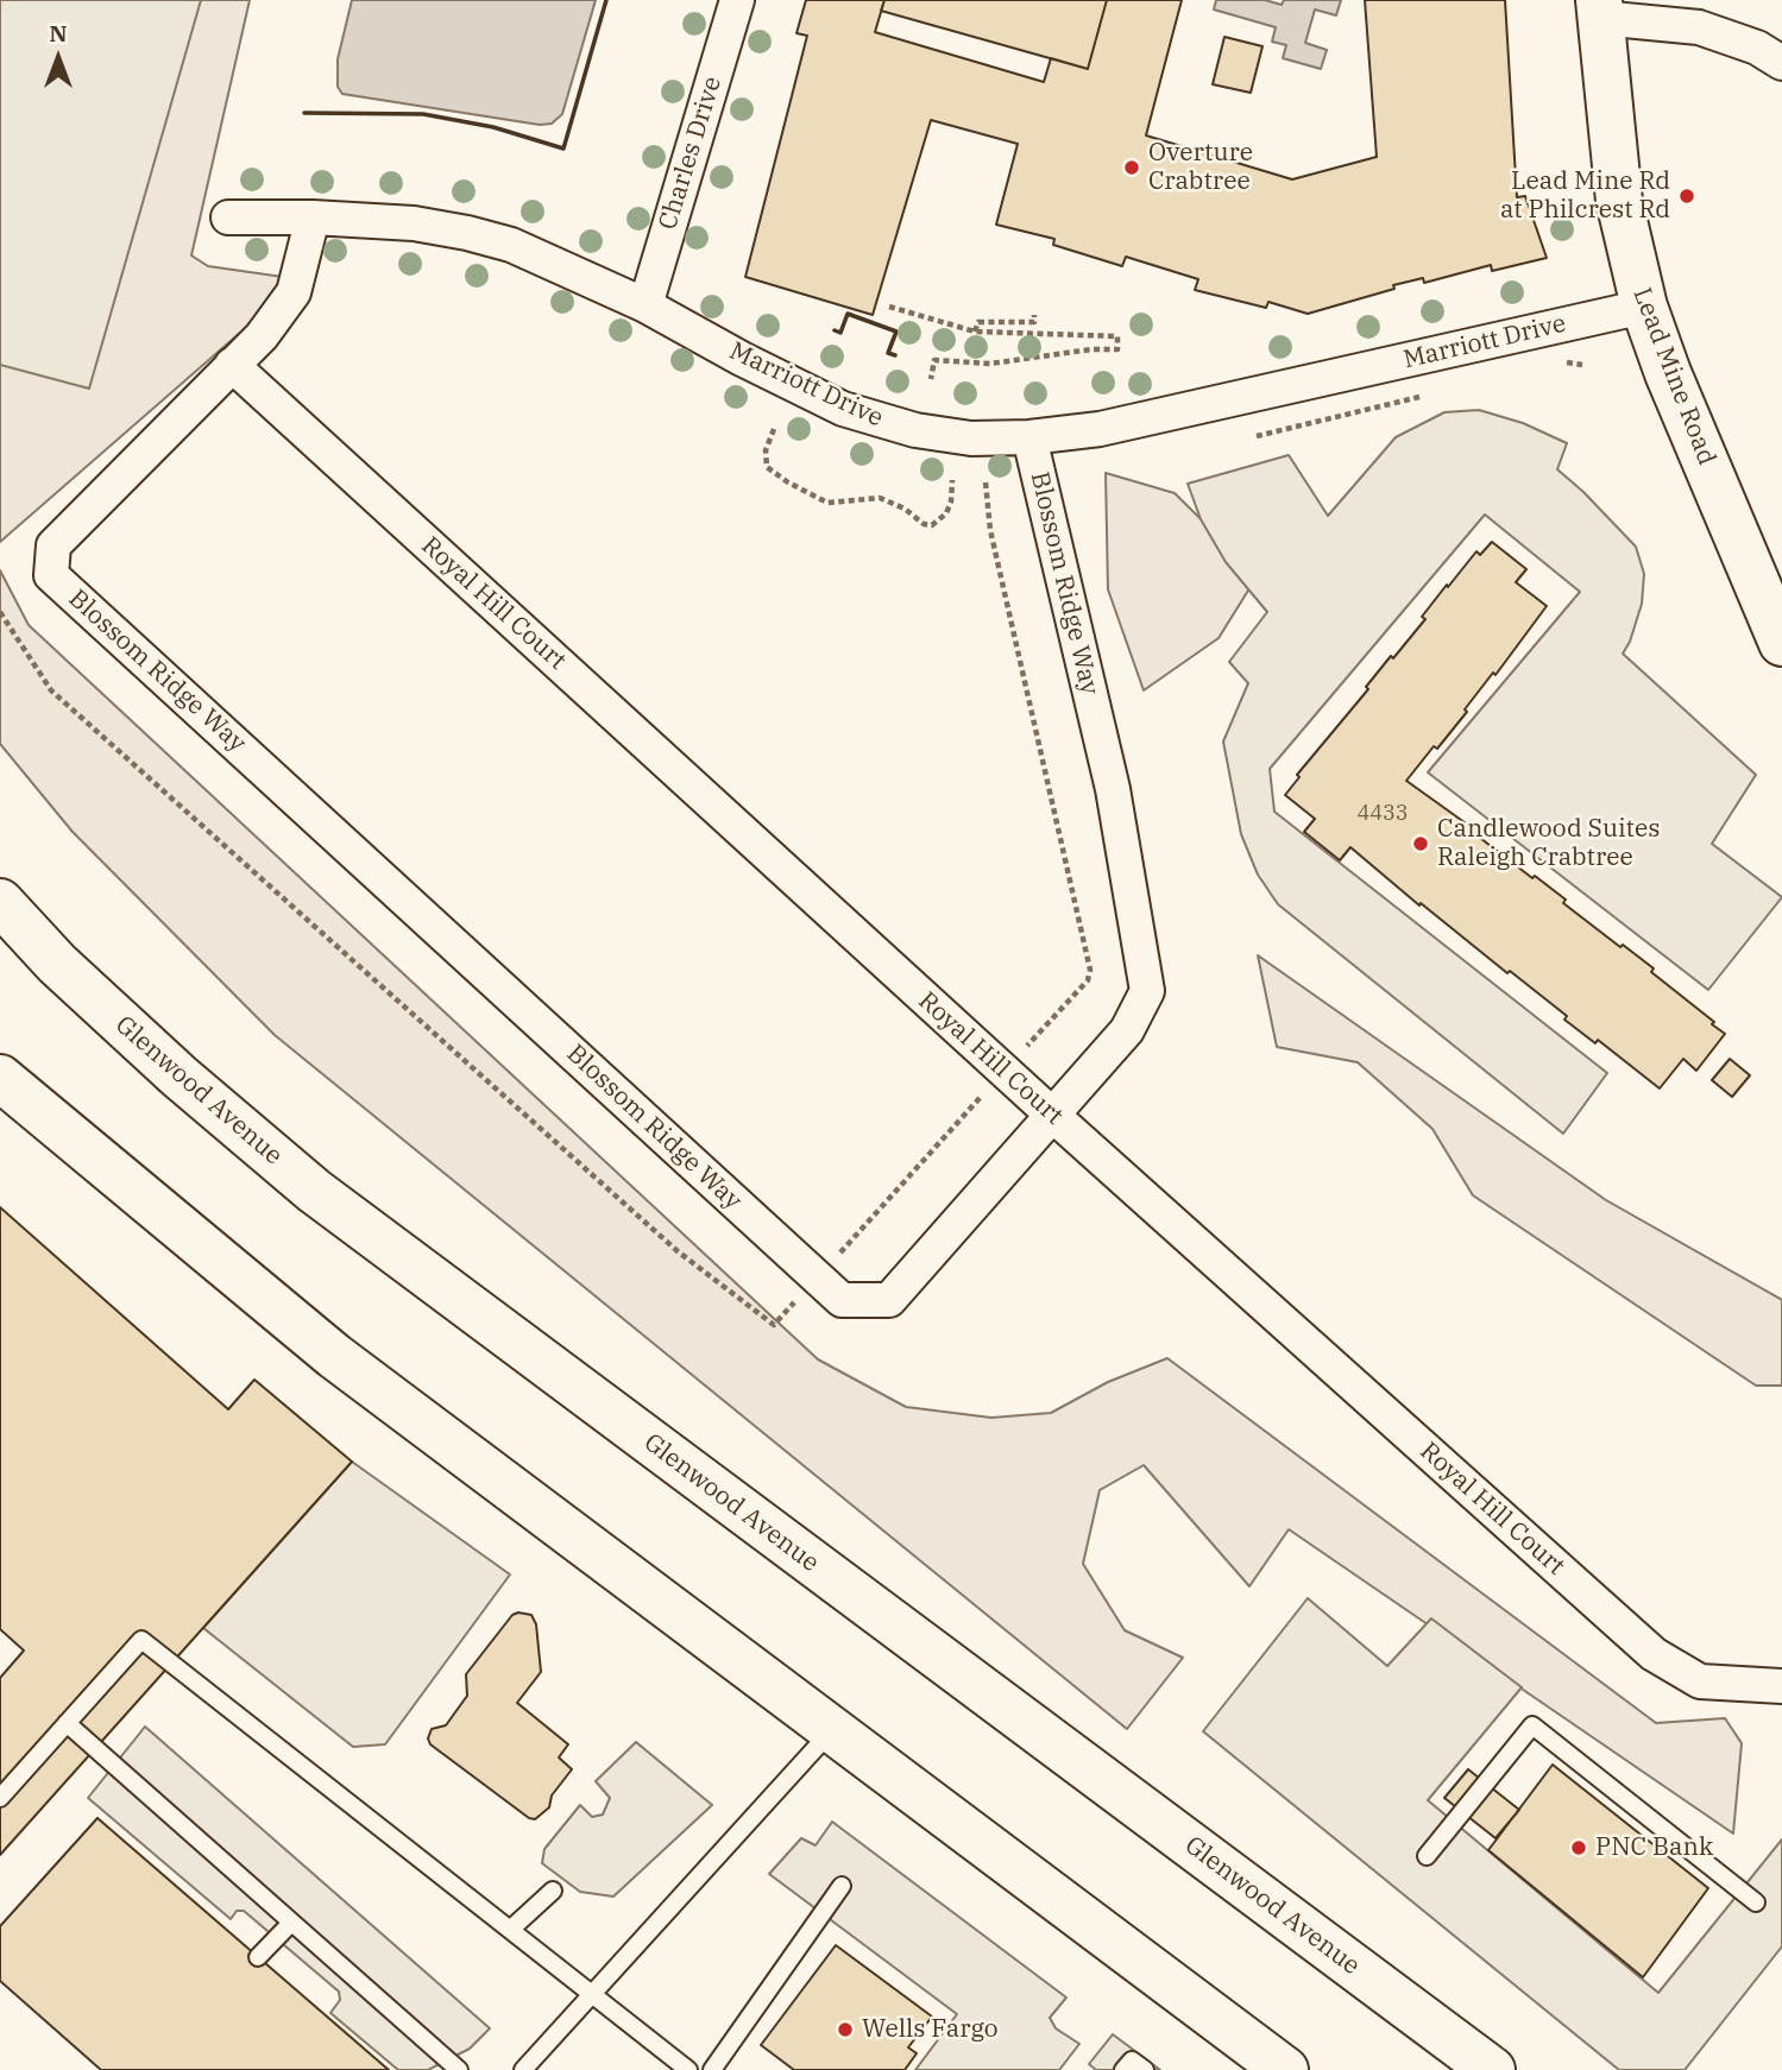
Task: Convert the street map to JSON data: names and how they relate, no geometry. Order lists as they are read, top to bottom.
{
  "streets": {
    "main road": ["Lead Mine Road", "Glenwood Avenue"],
    "street": [
      "Charles Drive",
      "Marriott Drive",
      "Blossom Ridge Way",
      "Royal Hill Court"
    ]
  },
  "crossings": [
    ["Charles Drive", "Marriott Drive"],
    ["Marriott Drive", "Lead Mine Road"],
    ["Marriott Drive", "Blossom Ridge Way"],
    ["Blossom Ridge Way", "Royal Hill Court"]
  ],
  "places": [
    "Overture Crabtree",
    "Lead Mine Rd at Philcrest Rd",
    "Candlewood Suites Raleigh Crabtree",
    "PNC Bank",
    "Wells Fargo"
  ],
  "house_numbers": ["4433"],
  "north": "top"
}
